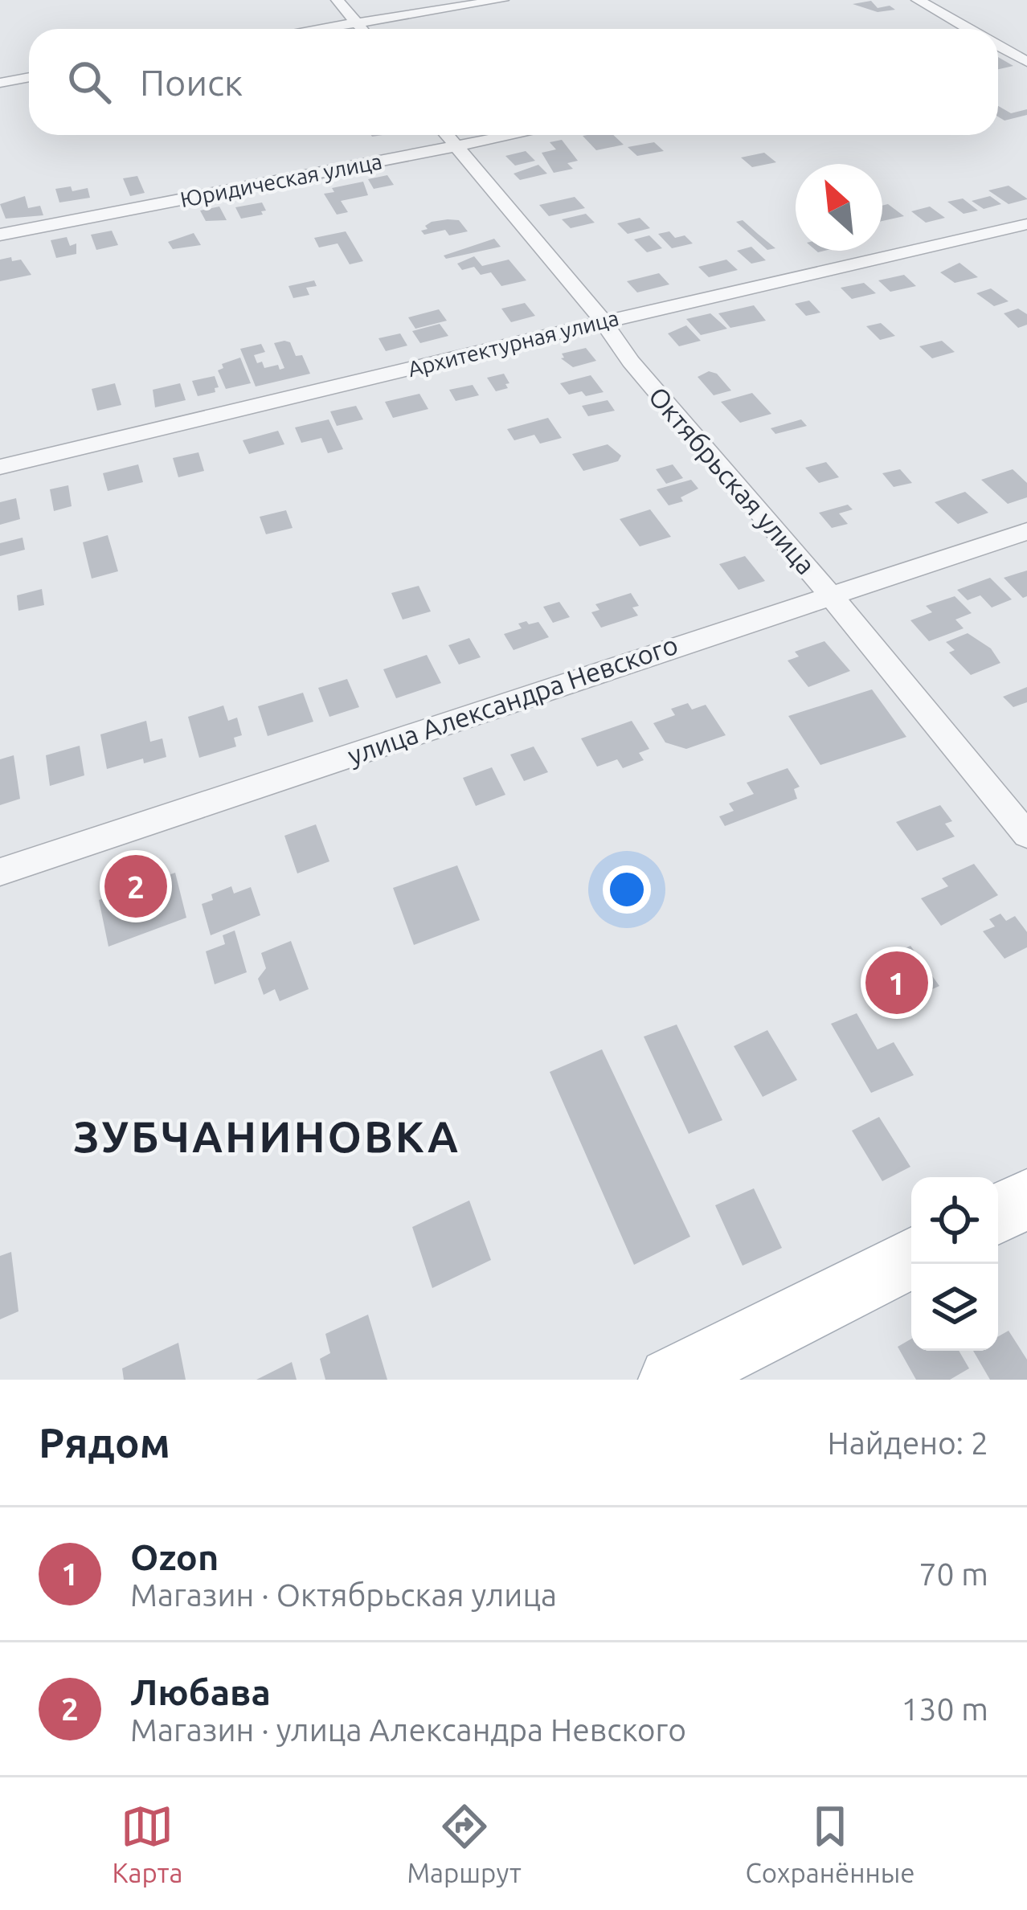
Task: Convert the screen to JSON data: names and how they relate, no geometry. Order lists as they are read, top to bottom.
{
  "streets": {
    "street": [
      "Юридическая улица",
      "Архитектурная улица",
      "Октябрьская улица",
      "улица Александра Невского"
    ]
  },
  "crossings": [
    ["Юридическая улица", "Октябрьская улица"],
    ["Архитектурная улица", "Октябрьская улица"],
    ["Октябрьская улица", "улица Александра Невского"]
  ],
  "districts": ["ЗУБЧАНИНОВКА"],
  "north": "top left",
  "page": {
    "search": "Поиск",
    "pins": ["2", "1"],
    "heading": ["Рядом", "Найдено: 2"],
    "list": [
      {
        "mark": "1",
        "name": "Ozon",
        "note": "Магазин · Октябрьская улица",
        "value": "70 m"
      },
      {
        "mark": "2",
        "name": "Любава",
        "note": "Магазин · улица Александра Невского",
        "value": "130 m"
      }
    ],
    "nav": ["Карта", "Маршрут", "Сохранённые"]
  }
}
